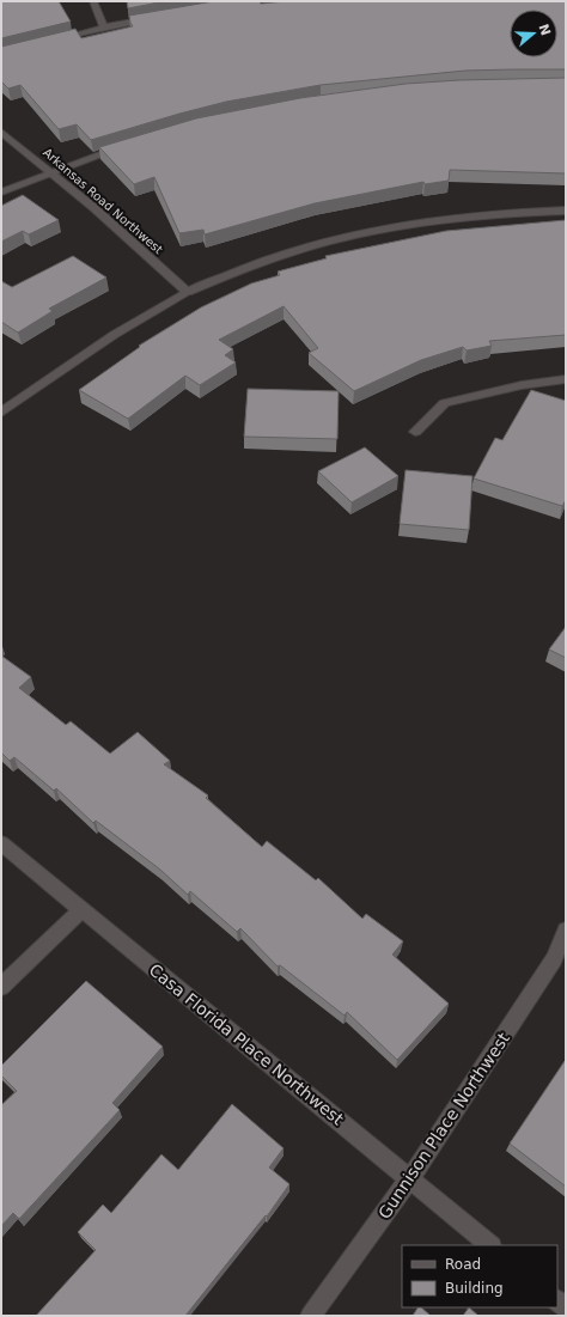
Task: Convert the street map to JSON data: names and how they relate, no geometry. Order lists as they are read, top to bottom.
{
  "streets": {
    "street": ["Arkansas Road Northwest", "Casa Florida Place Northwest", "Gunnison Place Northwest"]
  },
  "crossings": [
    ["Casa Florida Place Northwest", "Gunnison Place Northwest"]
  ],
  "legend": ["Road", "Building"],
  "north": "right"
}
